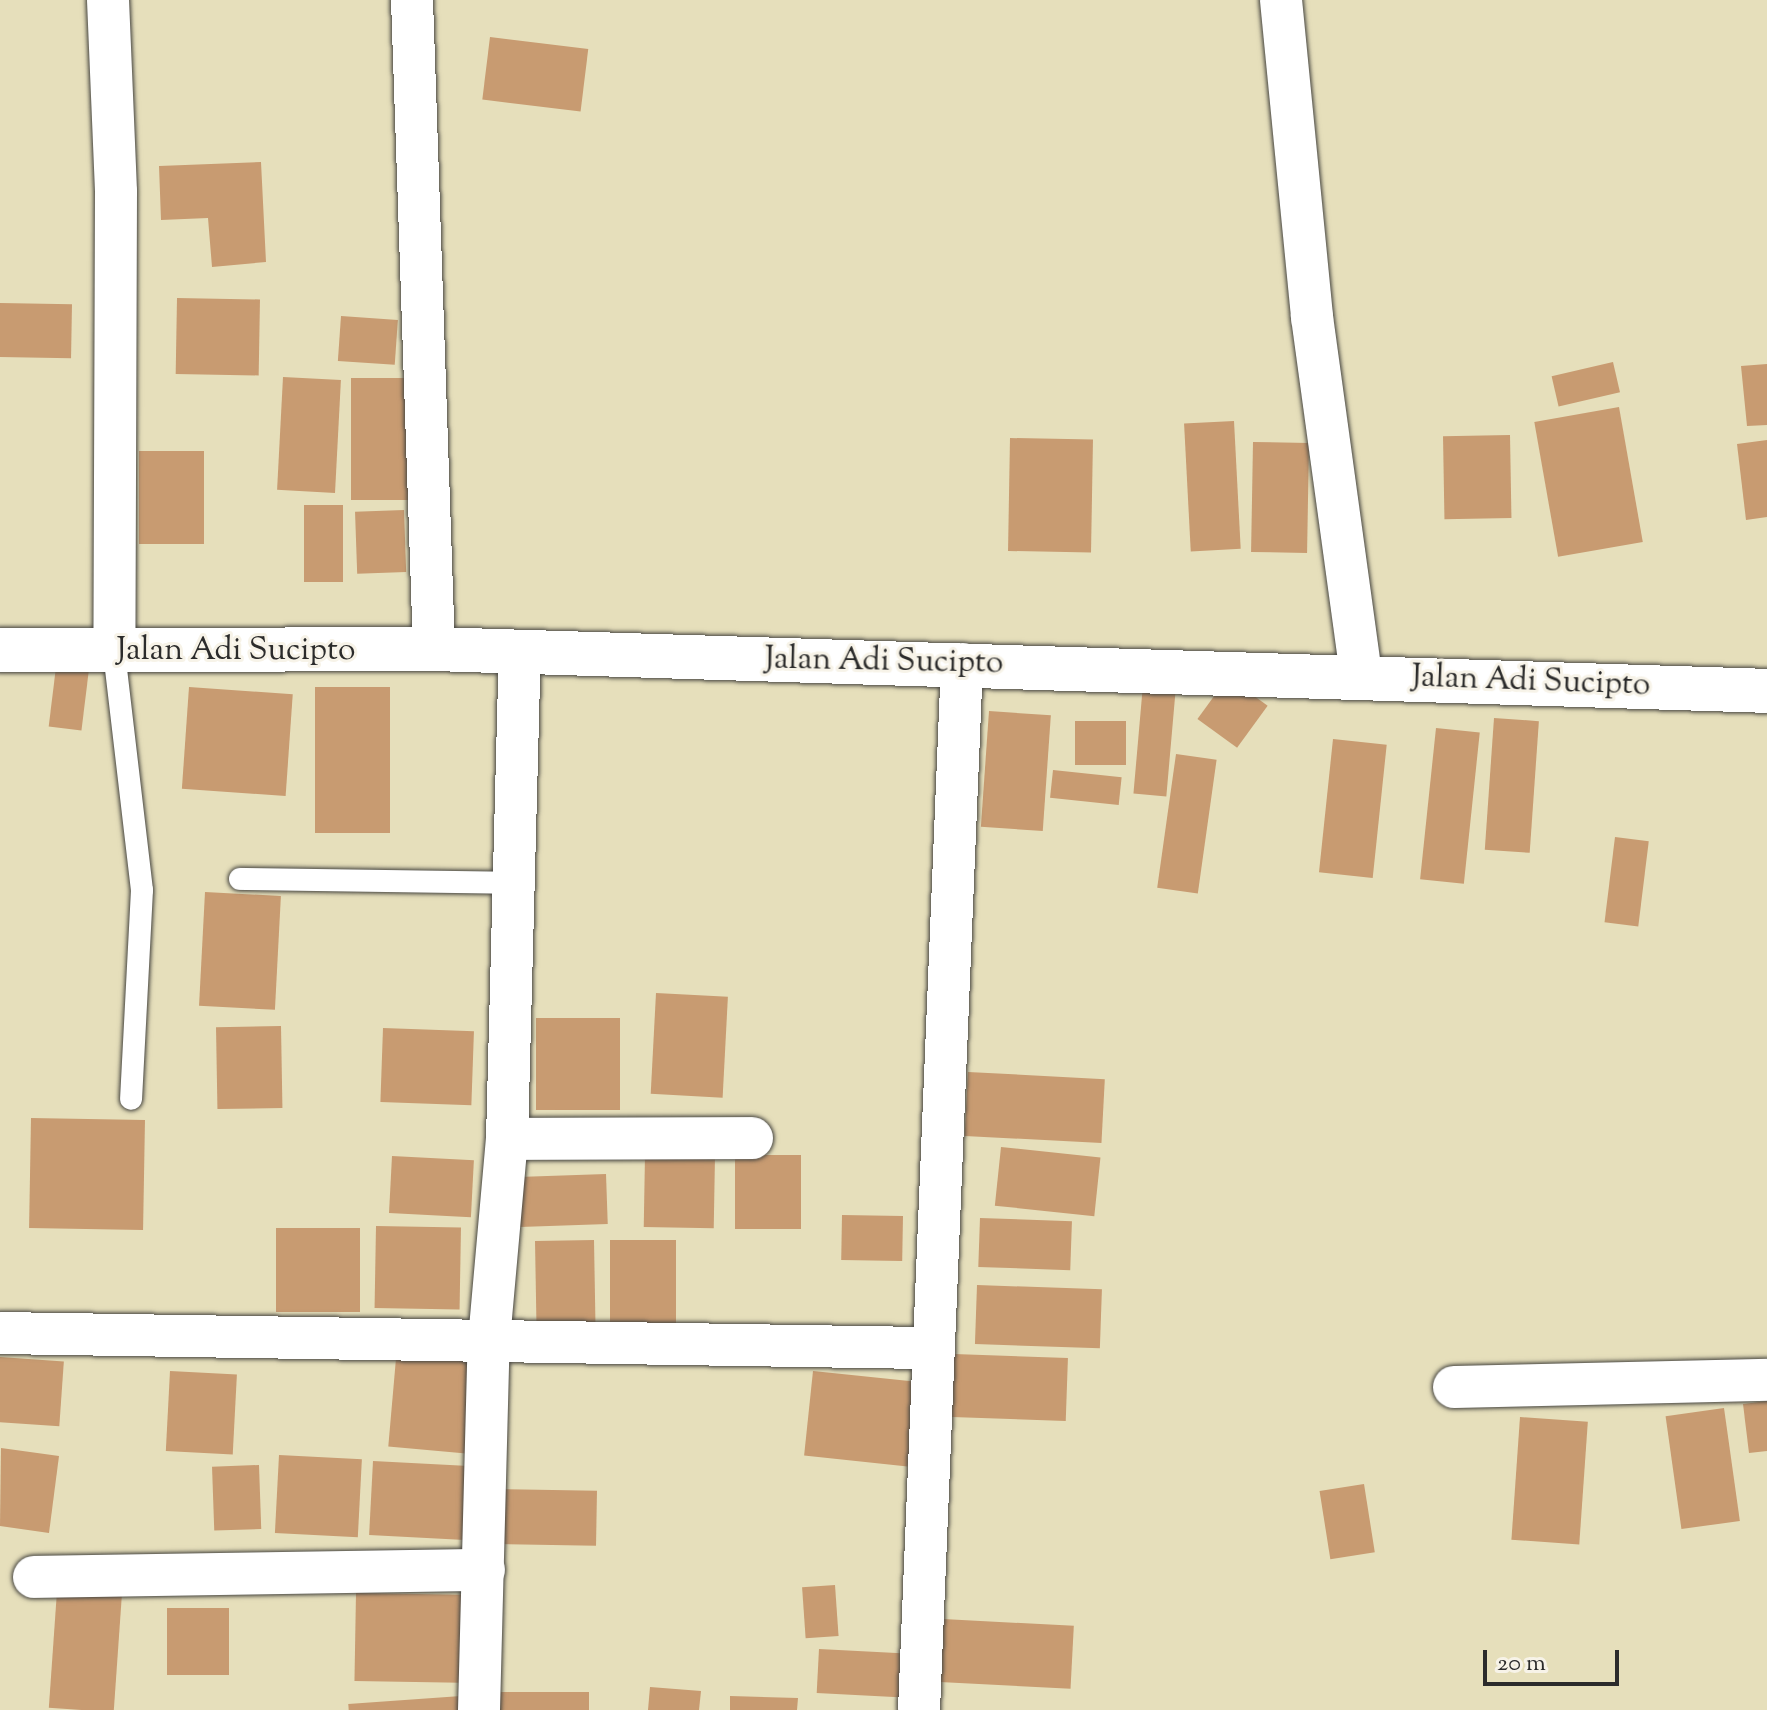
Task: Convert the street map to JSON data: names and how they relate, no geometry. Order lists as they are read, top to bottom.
{
  "streets": {
    "street": ["Jalan Adi Sucipto"]
  },
  "scale_bar": "20 m"
}
